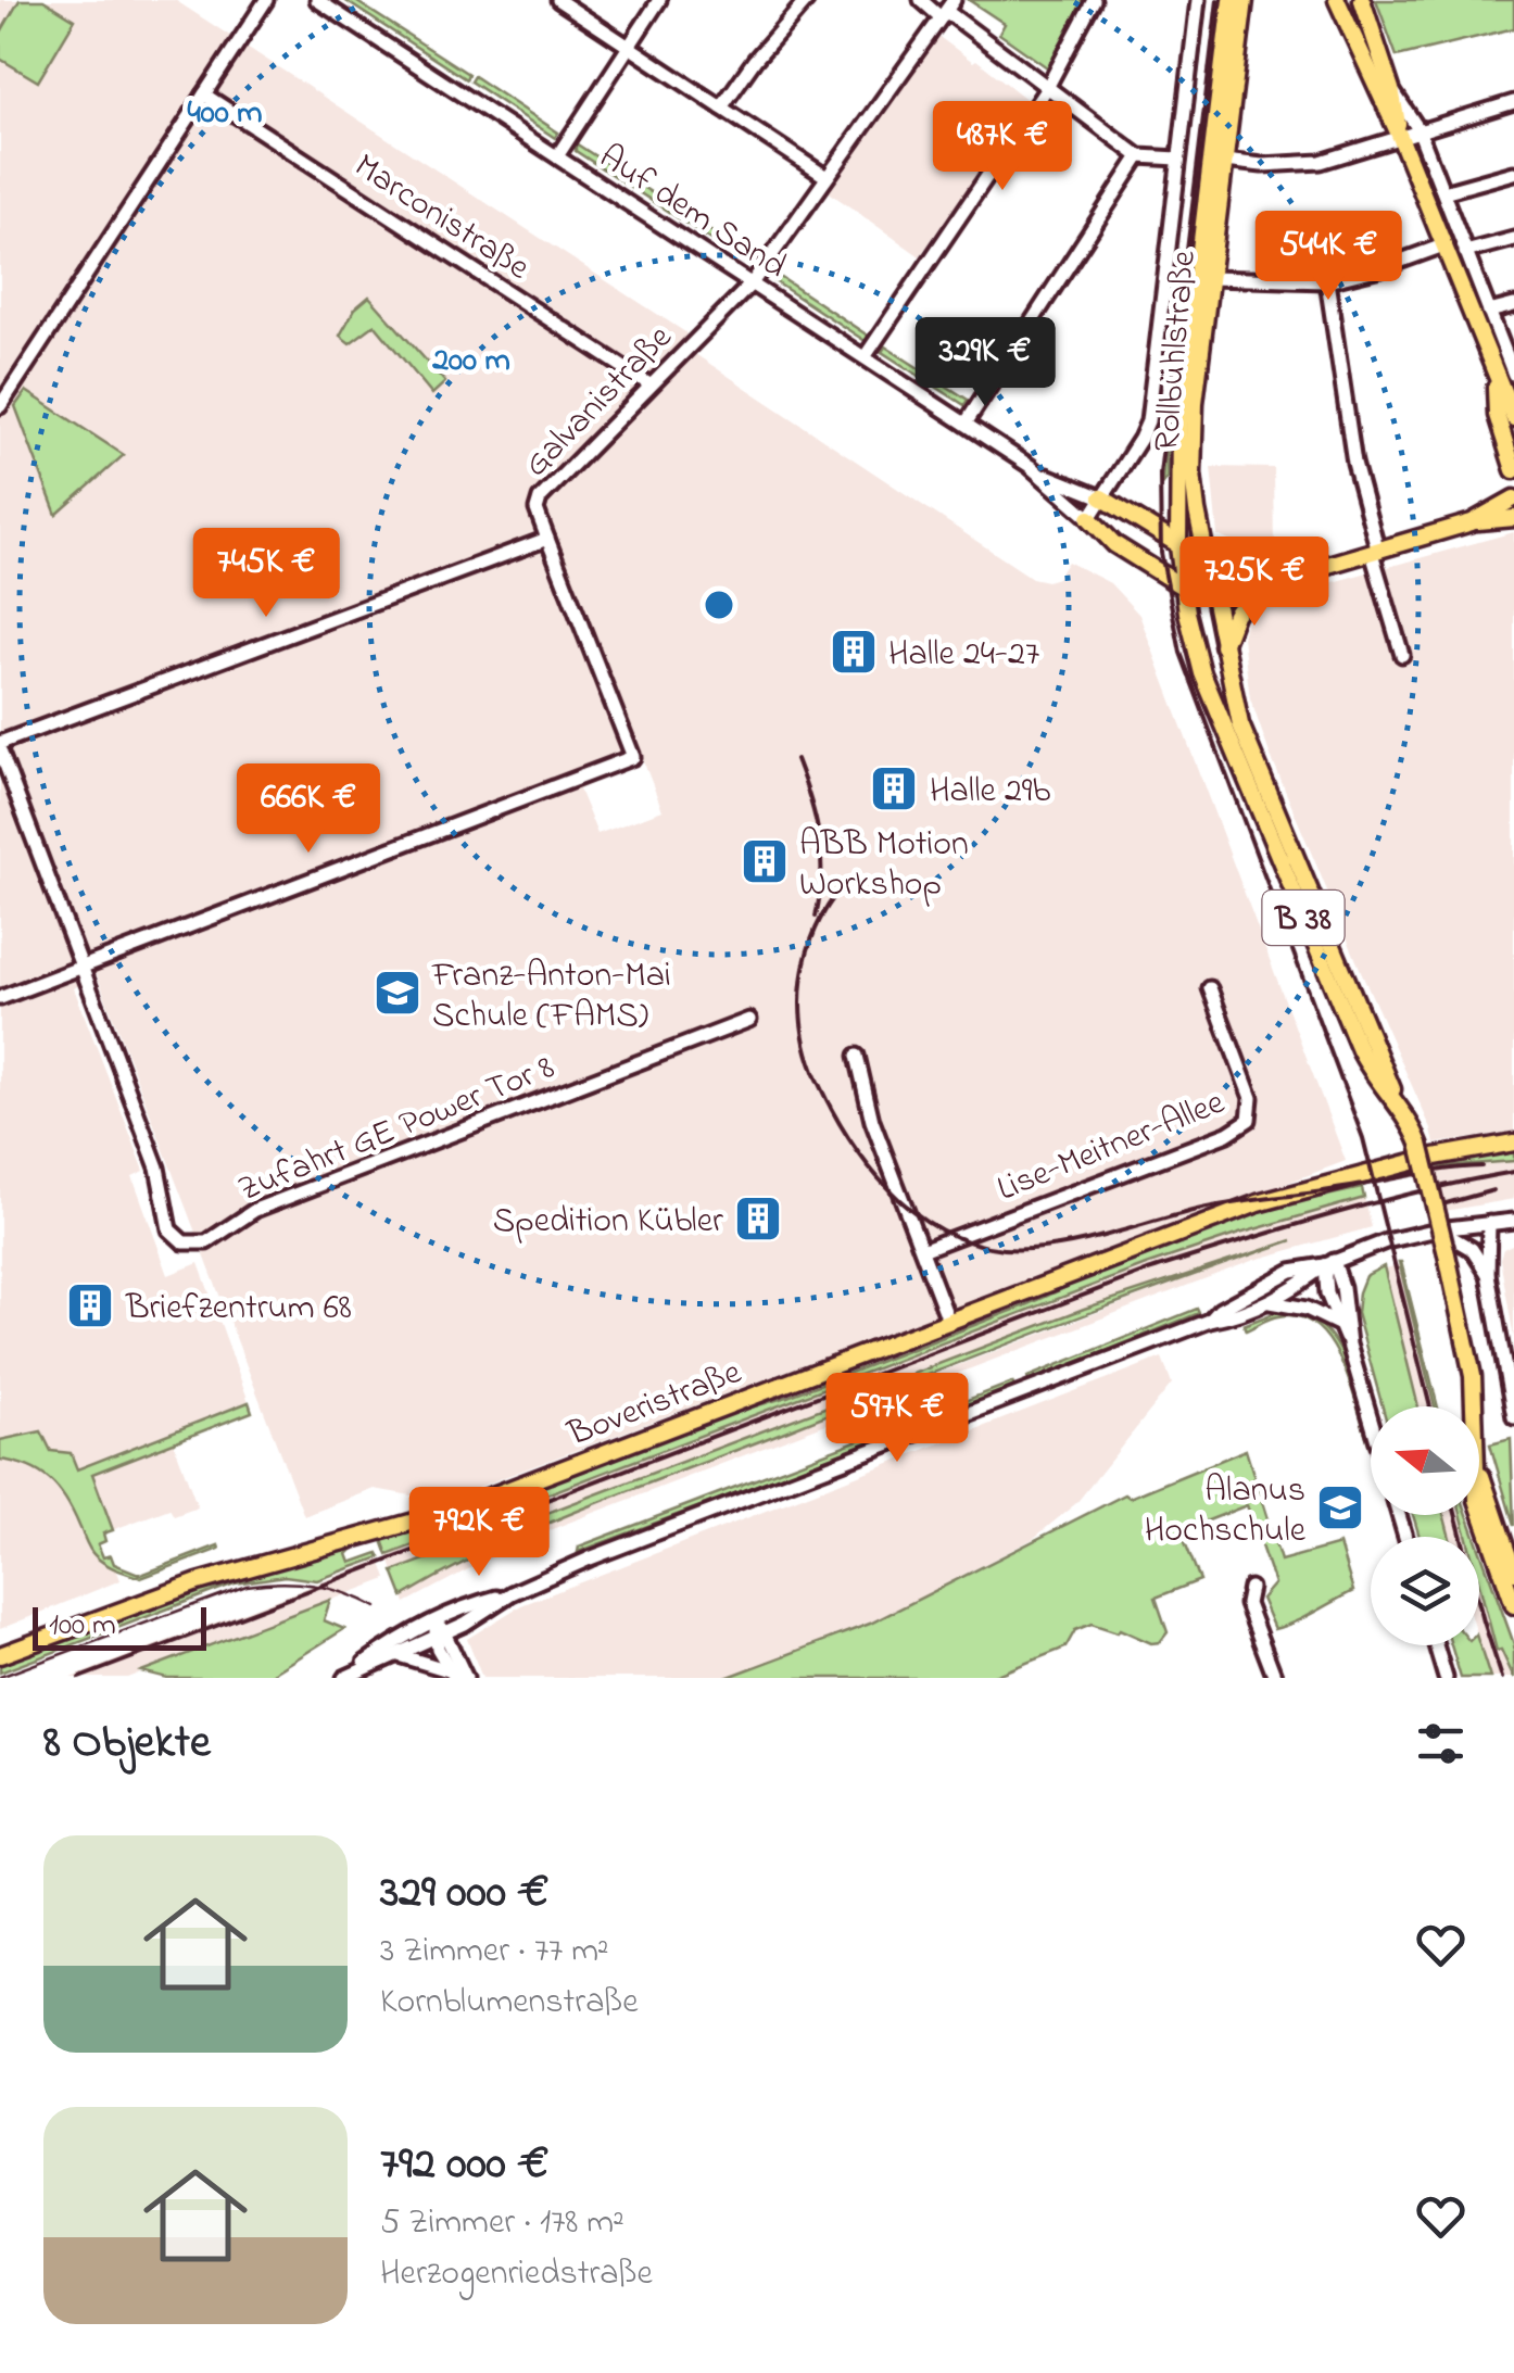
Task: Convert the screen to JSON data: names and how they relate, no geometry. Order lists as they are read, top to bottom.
{
  "streets": {
    "main road": [
      "Auf dem Sand",
      "Rollbühlstraße",
      "B 38",
      "Boveristraße"
    ],
    "street": [
      "Marconistraße",
      "Galvanistraße",
      "Zufahrt GE Power Tor 8",
      "Lise-Meitner-Allee"
    ]
  },
  "crossings": [
    ["Auf dem Sand", "Rollbühlstraße"],
    ["Auf dem Sand", "Galvanistraße"],
    ["Auf dem Sand", "B 38"],
    ["Marconistraße", "Galvanistraße"],
    ["Rollbühlstraße", "B 38"],
    ["Galvanistraße", "Zufahrt GE Power Tor 8"]
  ],
  "places": {
    "building": [
      "Halle 24-27",
      "Halle 29b",
      "ABB Motion Workshop",
      "Spedition Kübler",
      "Briefzentrum 68"
    ],
    "school or university": ["Franz-Anton-Mai Schule (FAMS)", "Alanus Hochschule"]
  },
  "scale_bar": "100 m",
  "north": "left",
  "page": {
    "price": [
      "487K €",
      "544K €",
      "329K €",
      "745K €",
      "725K €",
      "666K €",
      "597K €",
      "792K €"
    ],
    "scale": "100 m",
    "heading": "8 Objekte",
    "list": [
      {
        "name": "329 000 €",
        "note": "3 Zimmer · 77 m² · Kornblumenstraße"
      },
      {
        "name": "792 000 €",
        "note": "5 Zimmer · 178 m² · Herzogenriedstraße"
      }
    ]
  },
  "rings": ["400 m", "200 m"]
}
